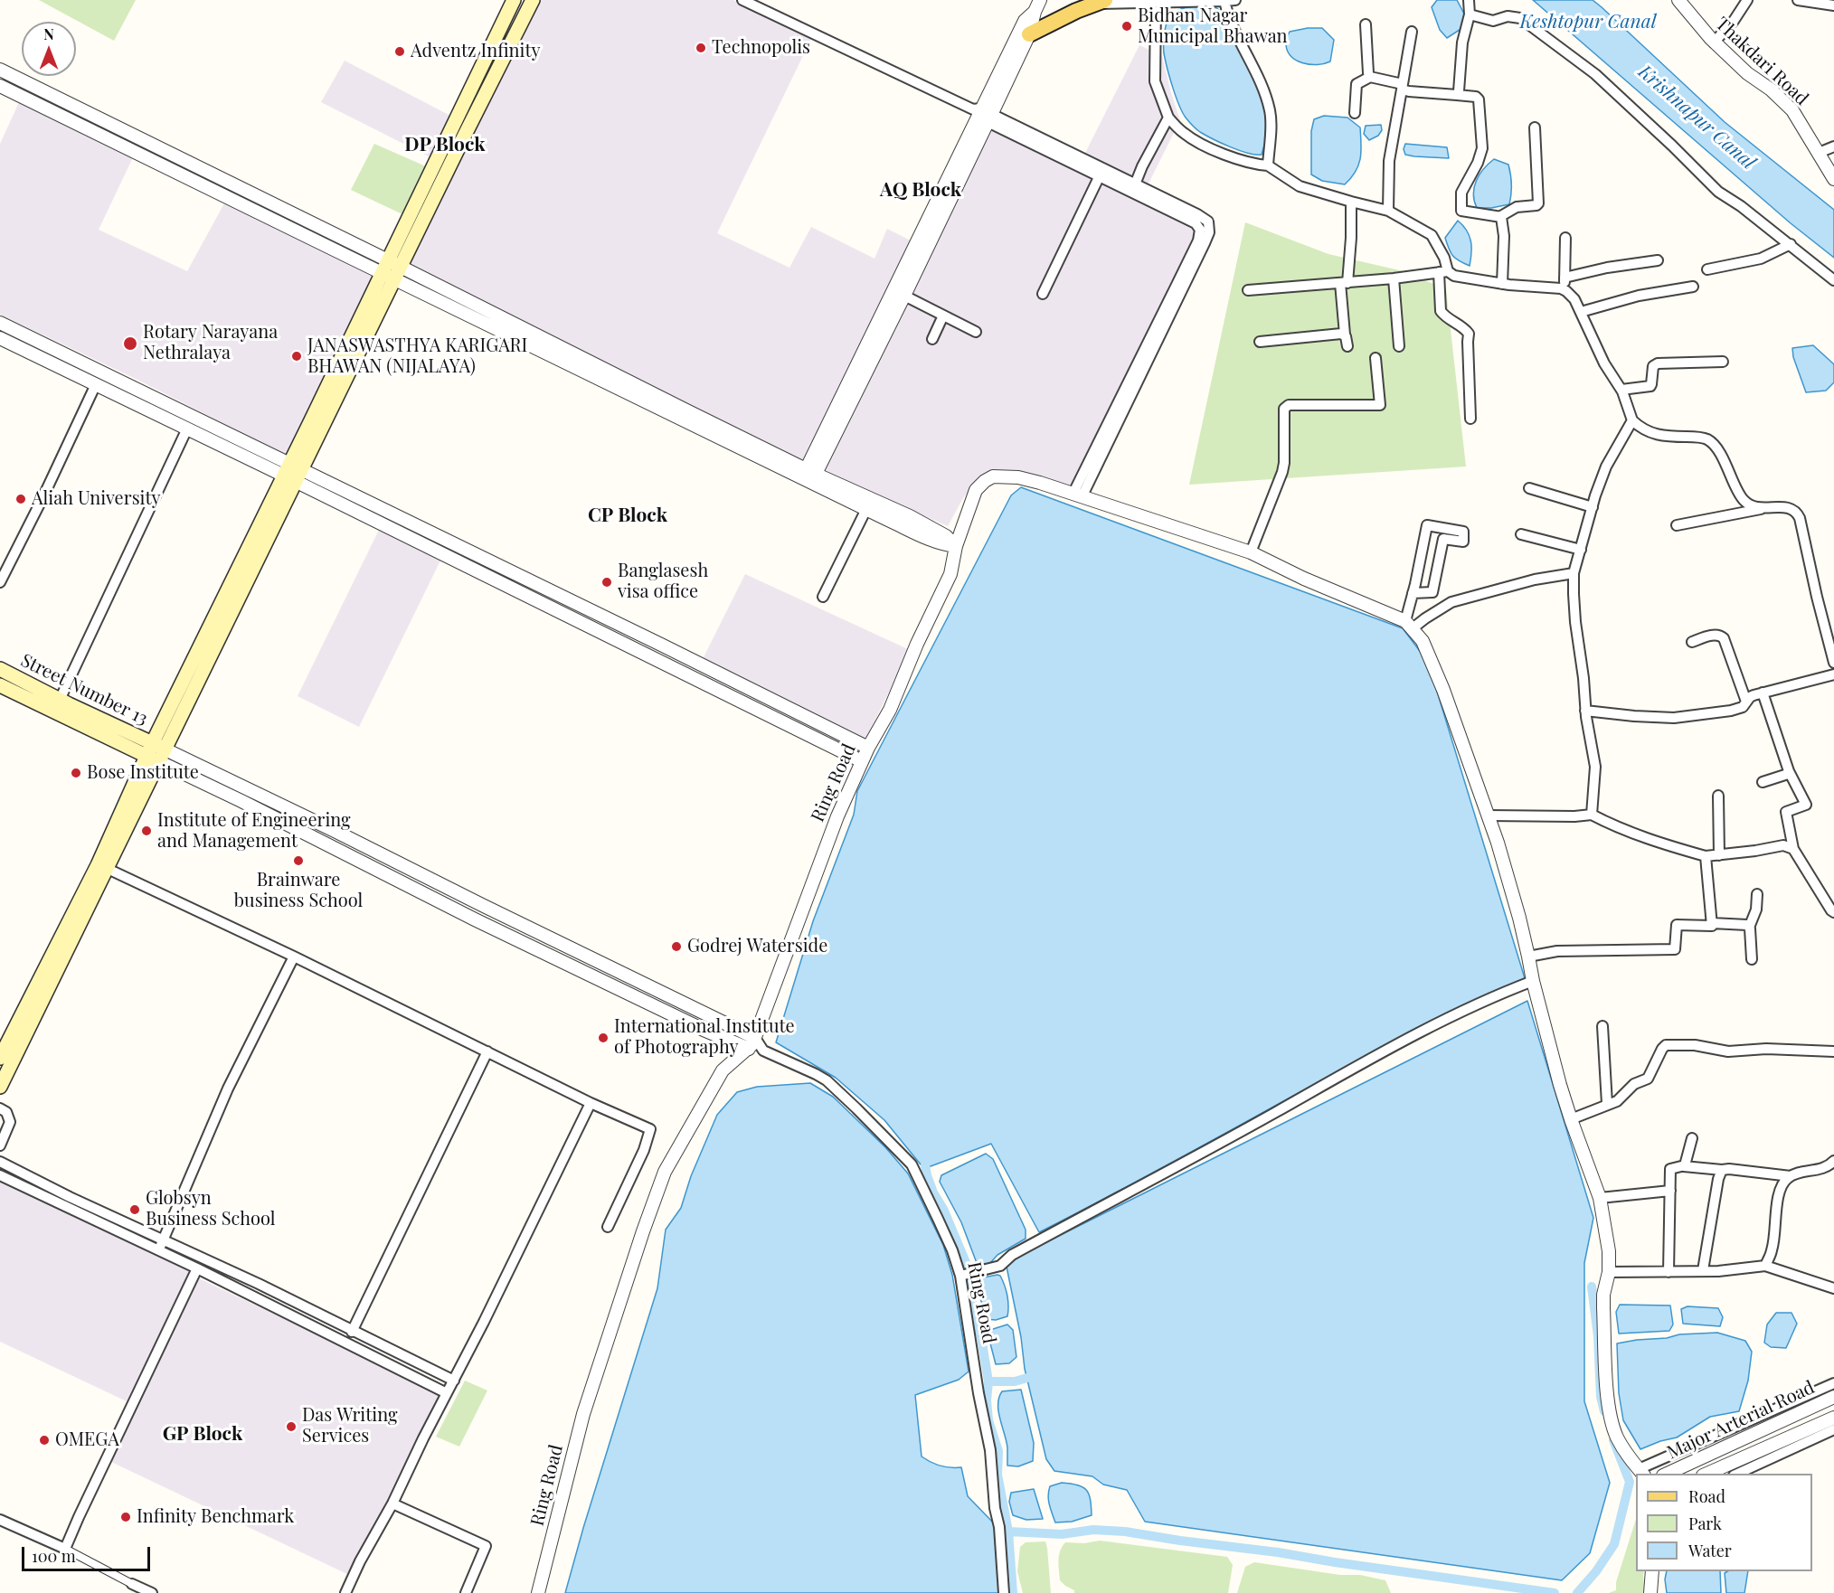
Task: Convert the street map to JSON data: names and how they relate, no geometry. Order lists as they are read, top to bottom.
{
  "streets": {
    "main road": ["Street Number 13"],
    "street": ["Thakdari Road", "Ring Road", "Major Arterial Road"]
  },
  "districts": [
    "DP Block",
    "AQ Block",
    "CP Block",
    "GP Block"
  ],
  "water": ["Keshtopur Canal", "Krishnapur Canal"],
  "places": [
    "Bidhan Nagar Municipal Bhawan",
    "Technopolis",
    "Adventz Infinity",
    "Rotary Narayana Nethralaya",
    "JANASWASTHYA KARIGARI BHAWAN (NIJALAYA)",
    "Aliah University",
    "Banglasesh visa office",
    "Bose Institute",
    "Institute of Engineering and Management",
    "Brainware business School",
    "Godrej Waterside",
    "International Institute of Photography",
    "Globsyn Business School",
    "Das Writing Services",
    "OMEGA",
    "Infinity Benchmark"
  ],
  "legend": ["Road", "Park", "Water"],
  "scale_bar": "100 m",
  "north": "top"
}
